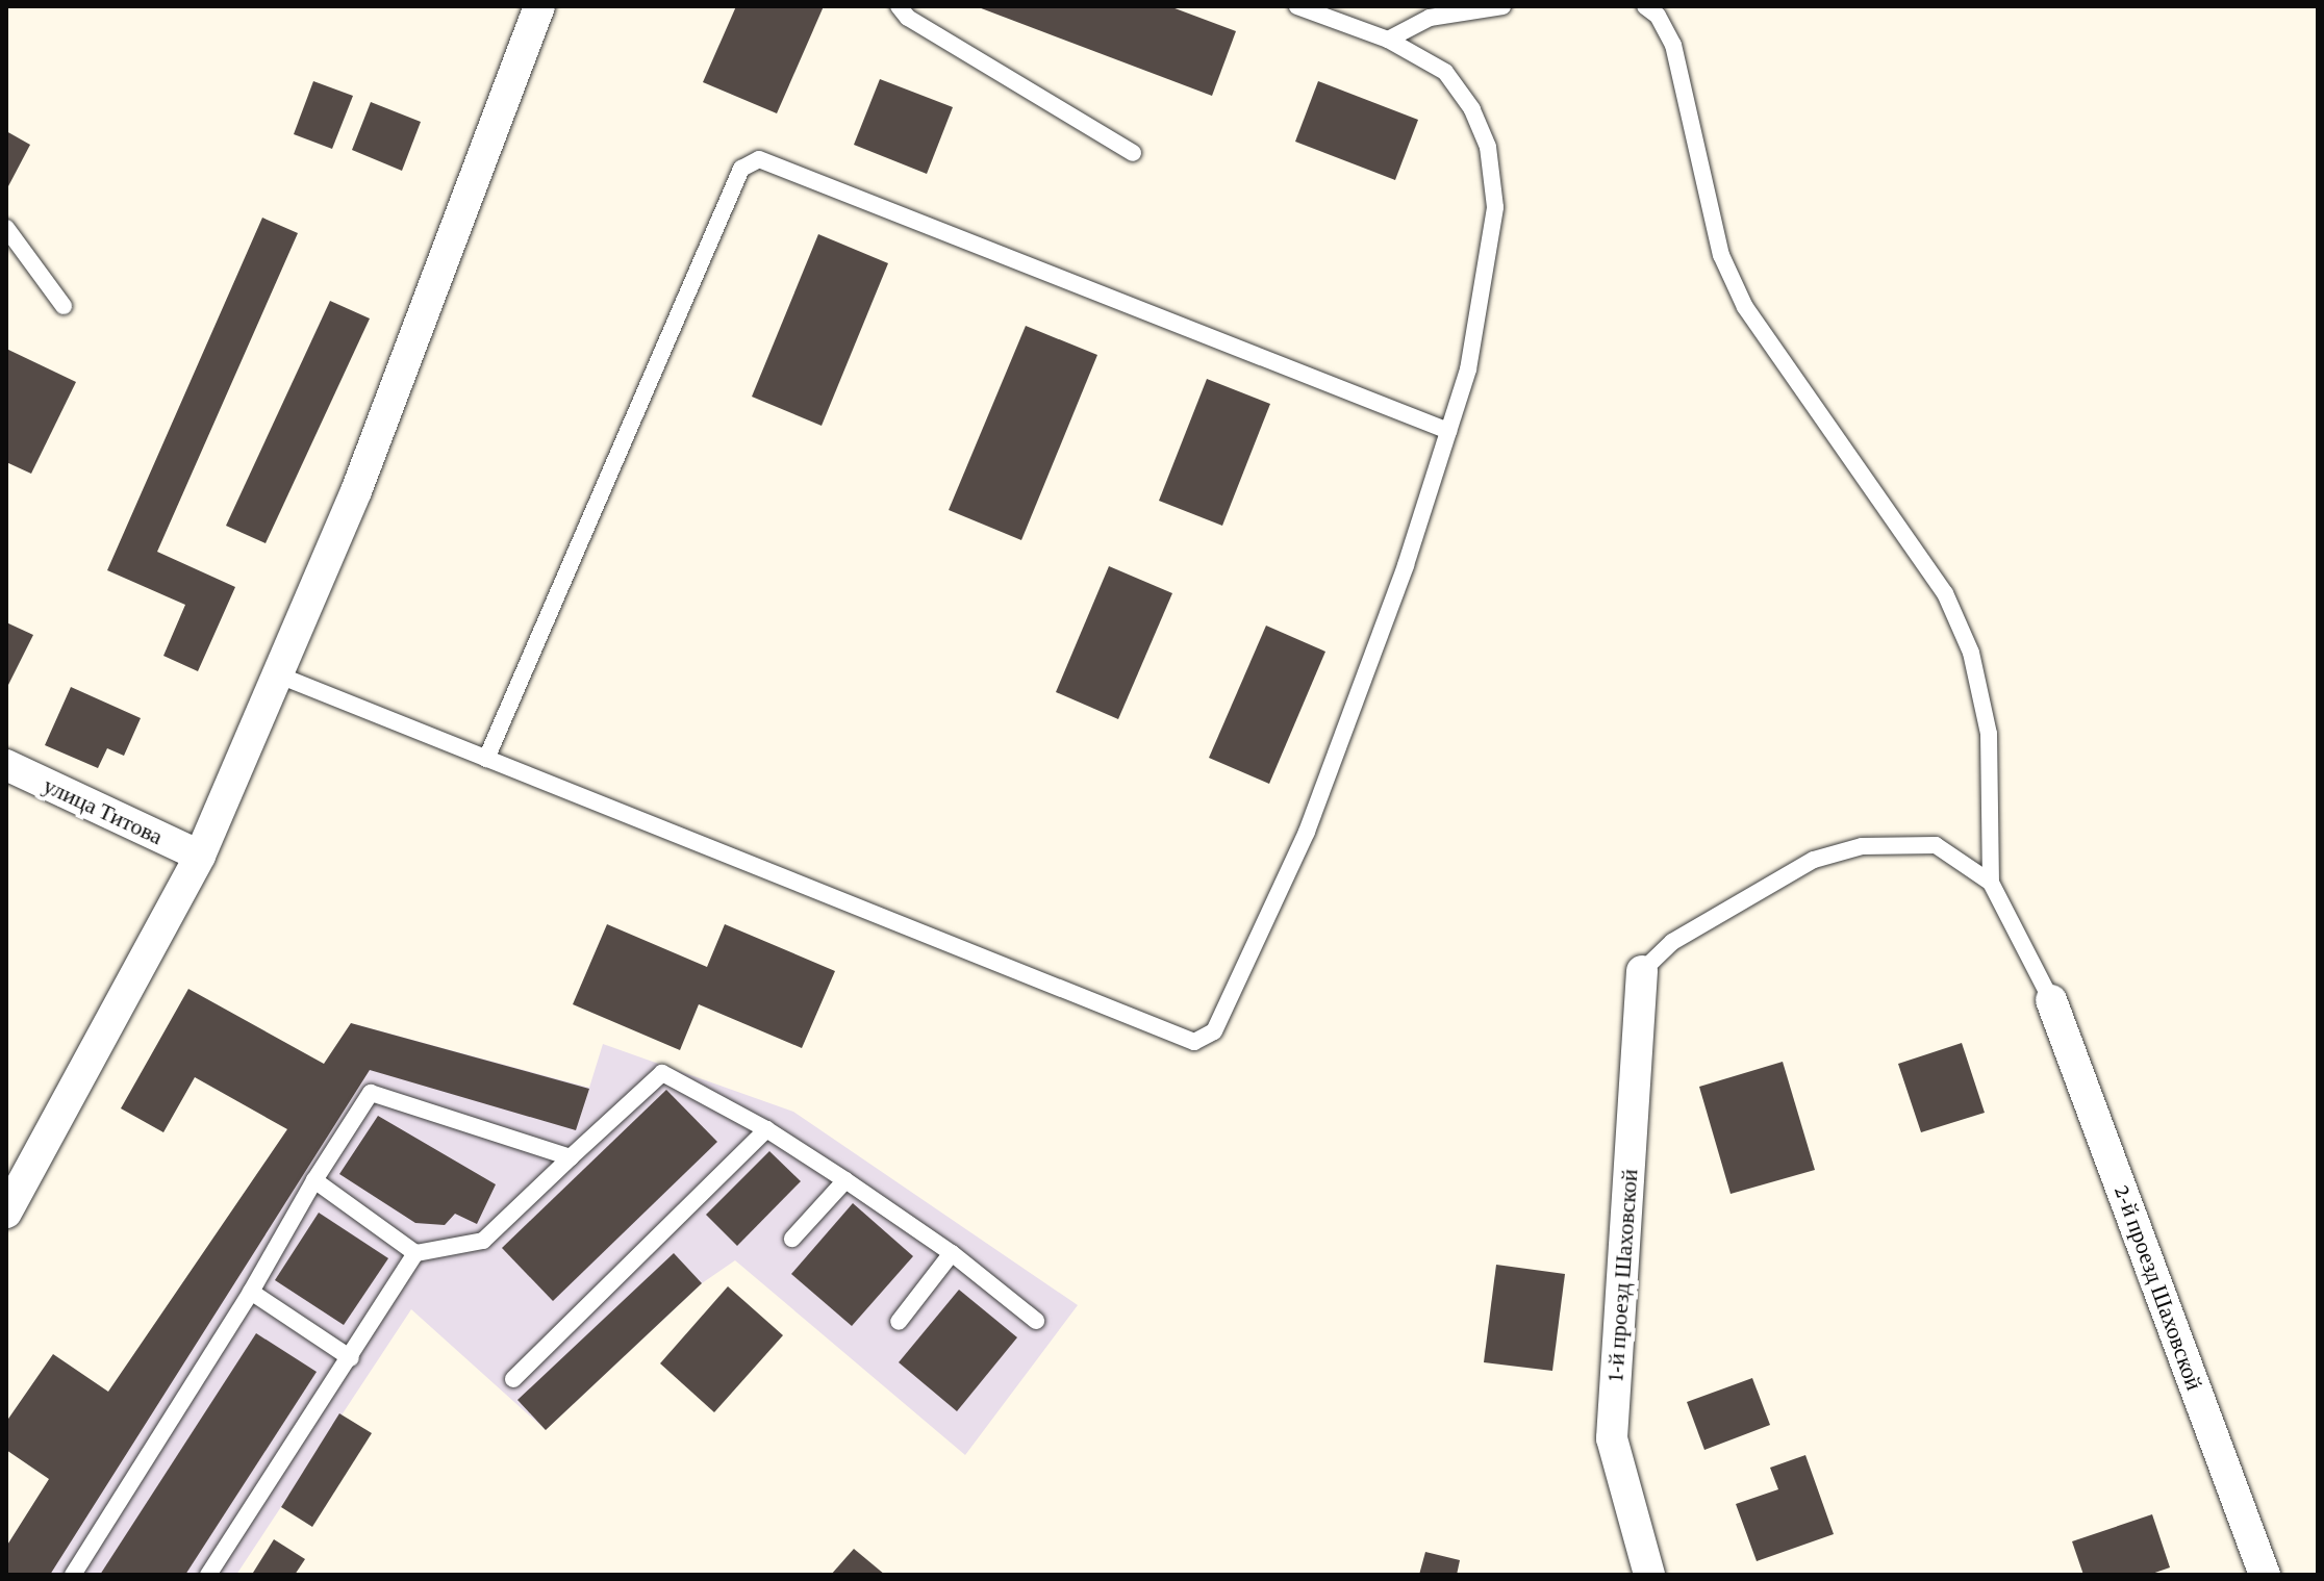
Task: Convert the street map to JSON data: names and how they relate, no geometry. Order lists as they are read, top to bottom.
{
  "streets": {
    "street": ["улица Титова", "1-й проезд Шаховской", "2-й проезд Шаховской"]
  }
}
